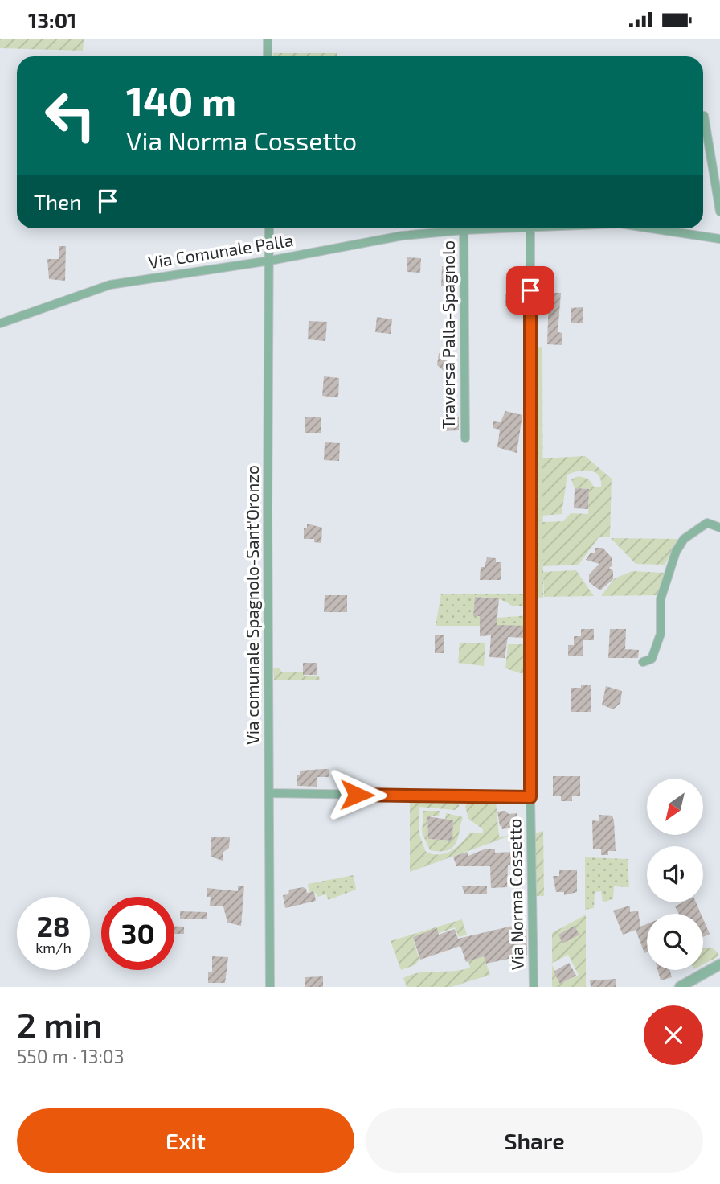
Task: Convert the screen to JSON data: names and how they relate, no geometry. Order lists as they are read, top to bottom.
{
  "streets": {
    "street": [
      "Via Comunale Palla",
      "Traversa Palla-Spagnolo",
      "Via comunale Spagnolo-Sant'Oronzo",
      "Via Norma Cossetto"
    ]
  },
  "crossings": [
    ["Via Comunale Palla", "Traversa Palla-Spagnolo"],
    ["Via Comunale Palla", "Via comunale Spagnolo-Sant'Oronzo"]
  ],
  "north": "bottom left",
  "page": {
    "status": "13:01",
    "turn": ["140 m", "Via Norma Cossetto"],
    "then": "Then",
    "speed": "28 km/h",
    "limit": "30",
    "heading": ["2 min", "550 m · 13:03"],
    "buttons": ["Exit", "Share"]
  }
}
